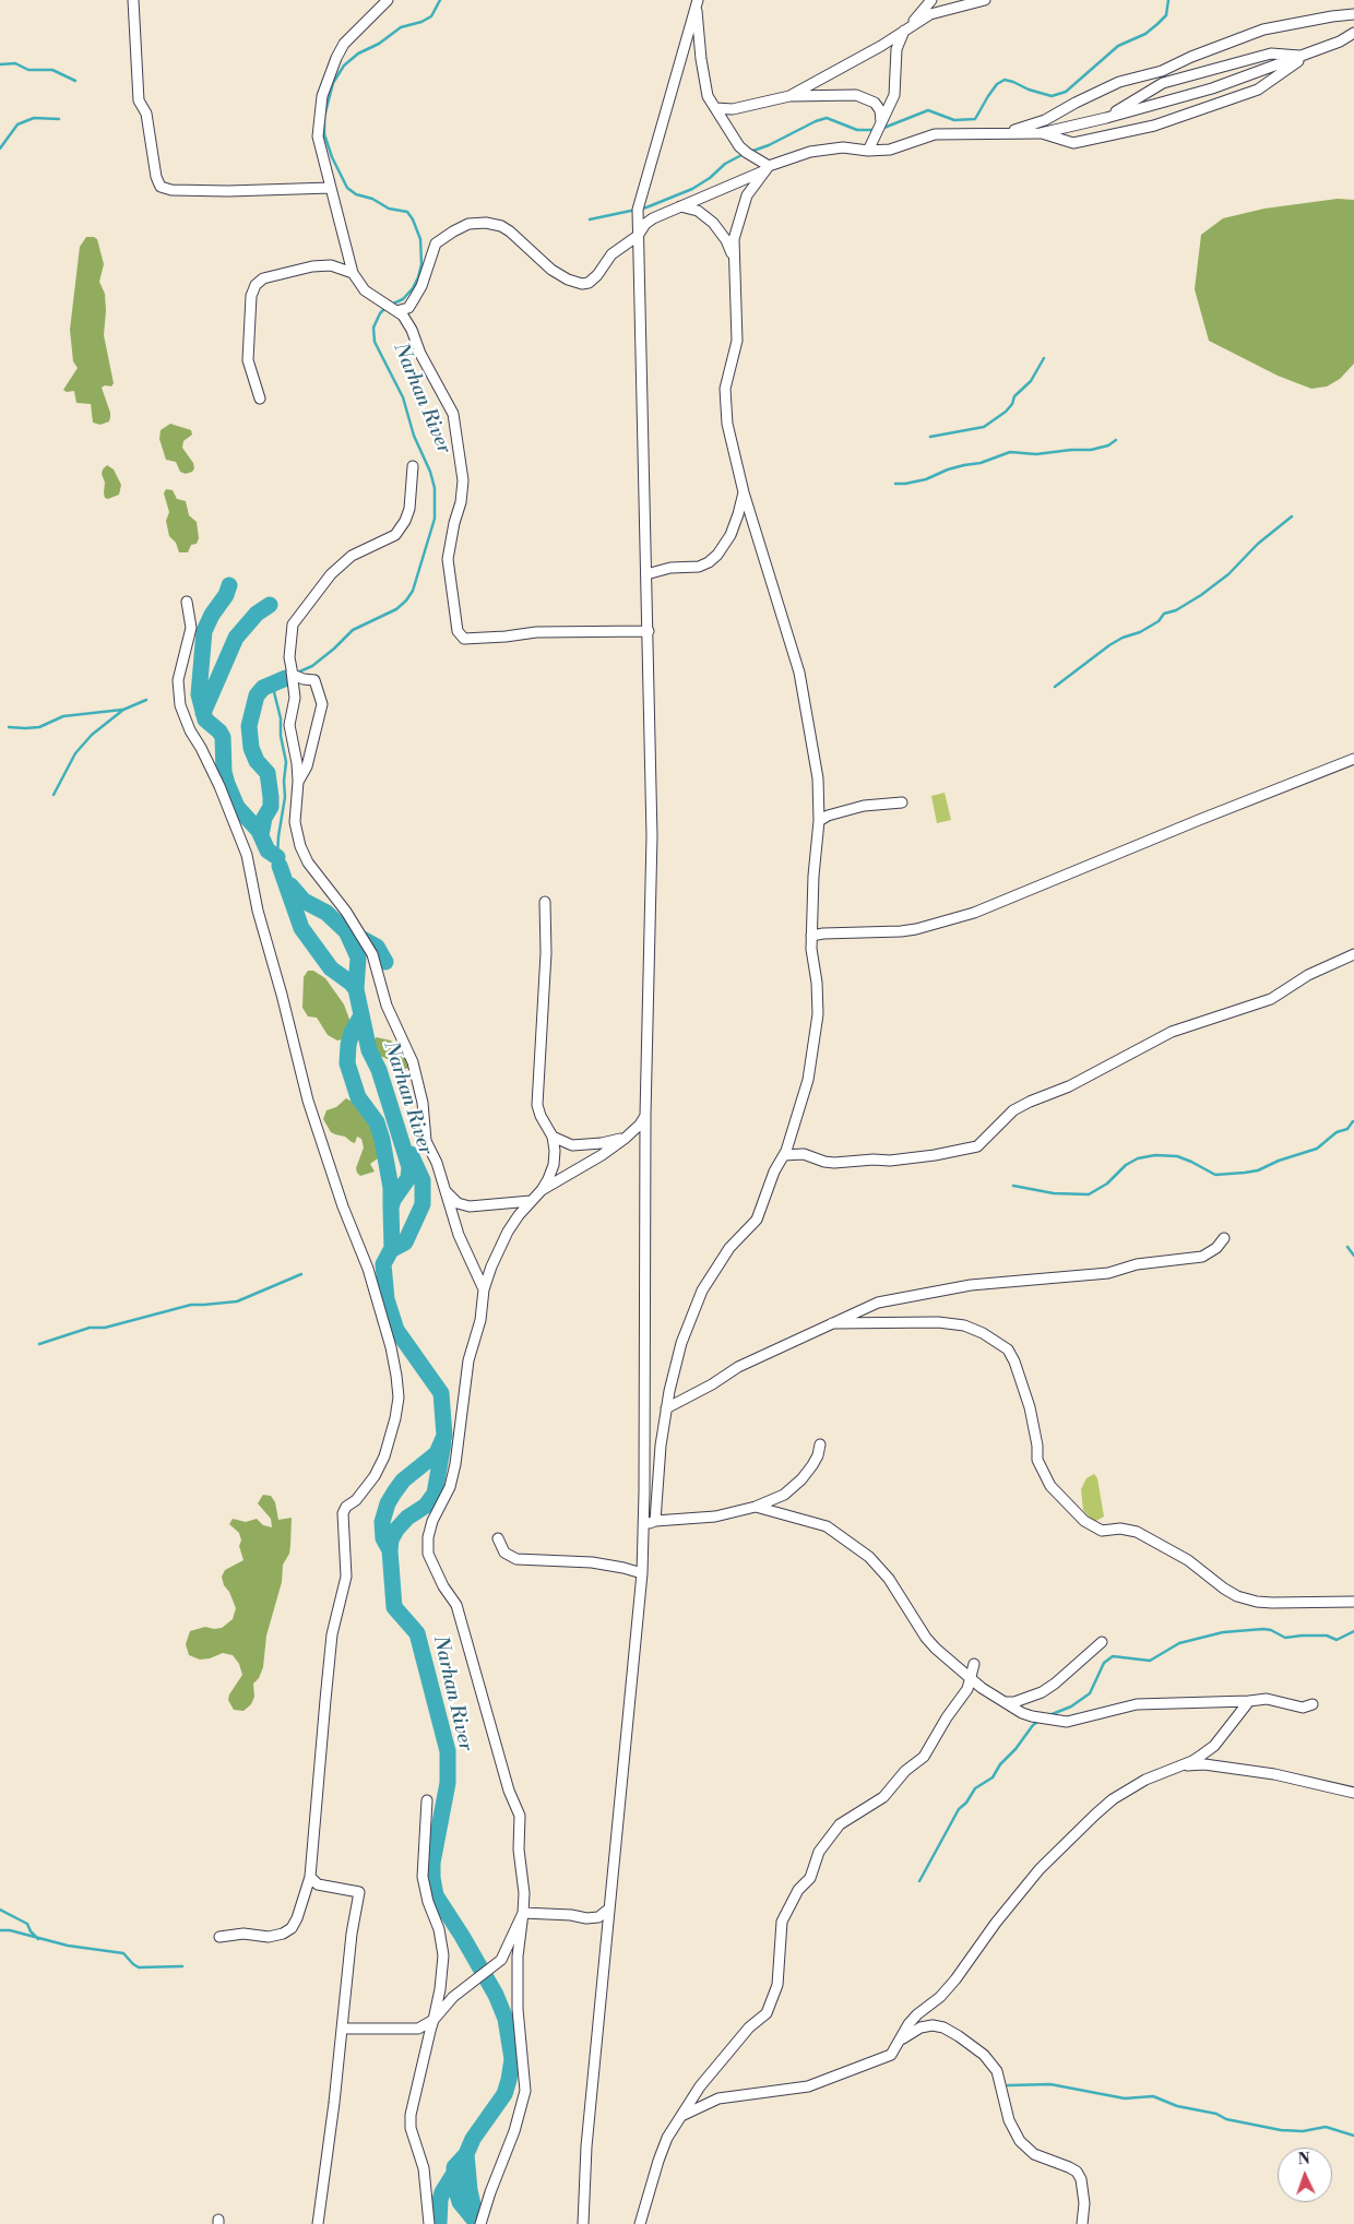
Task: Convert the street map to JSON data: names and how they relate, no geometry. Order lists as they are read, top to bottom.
{
  "water": ["Narhan River"],
  "north": "top"
}
